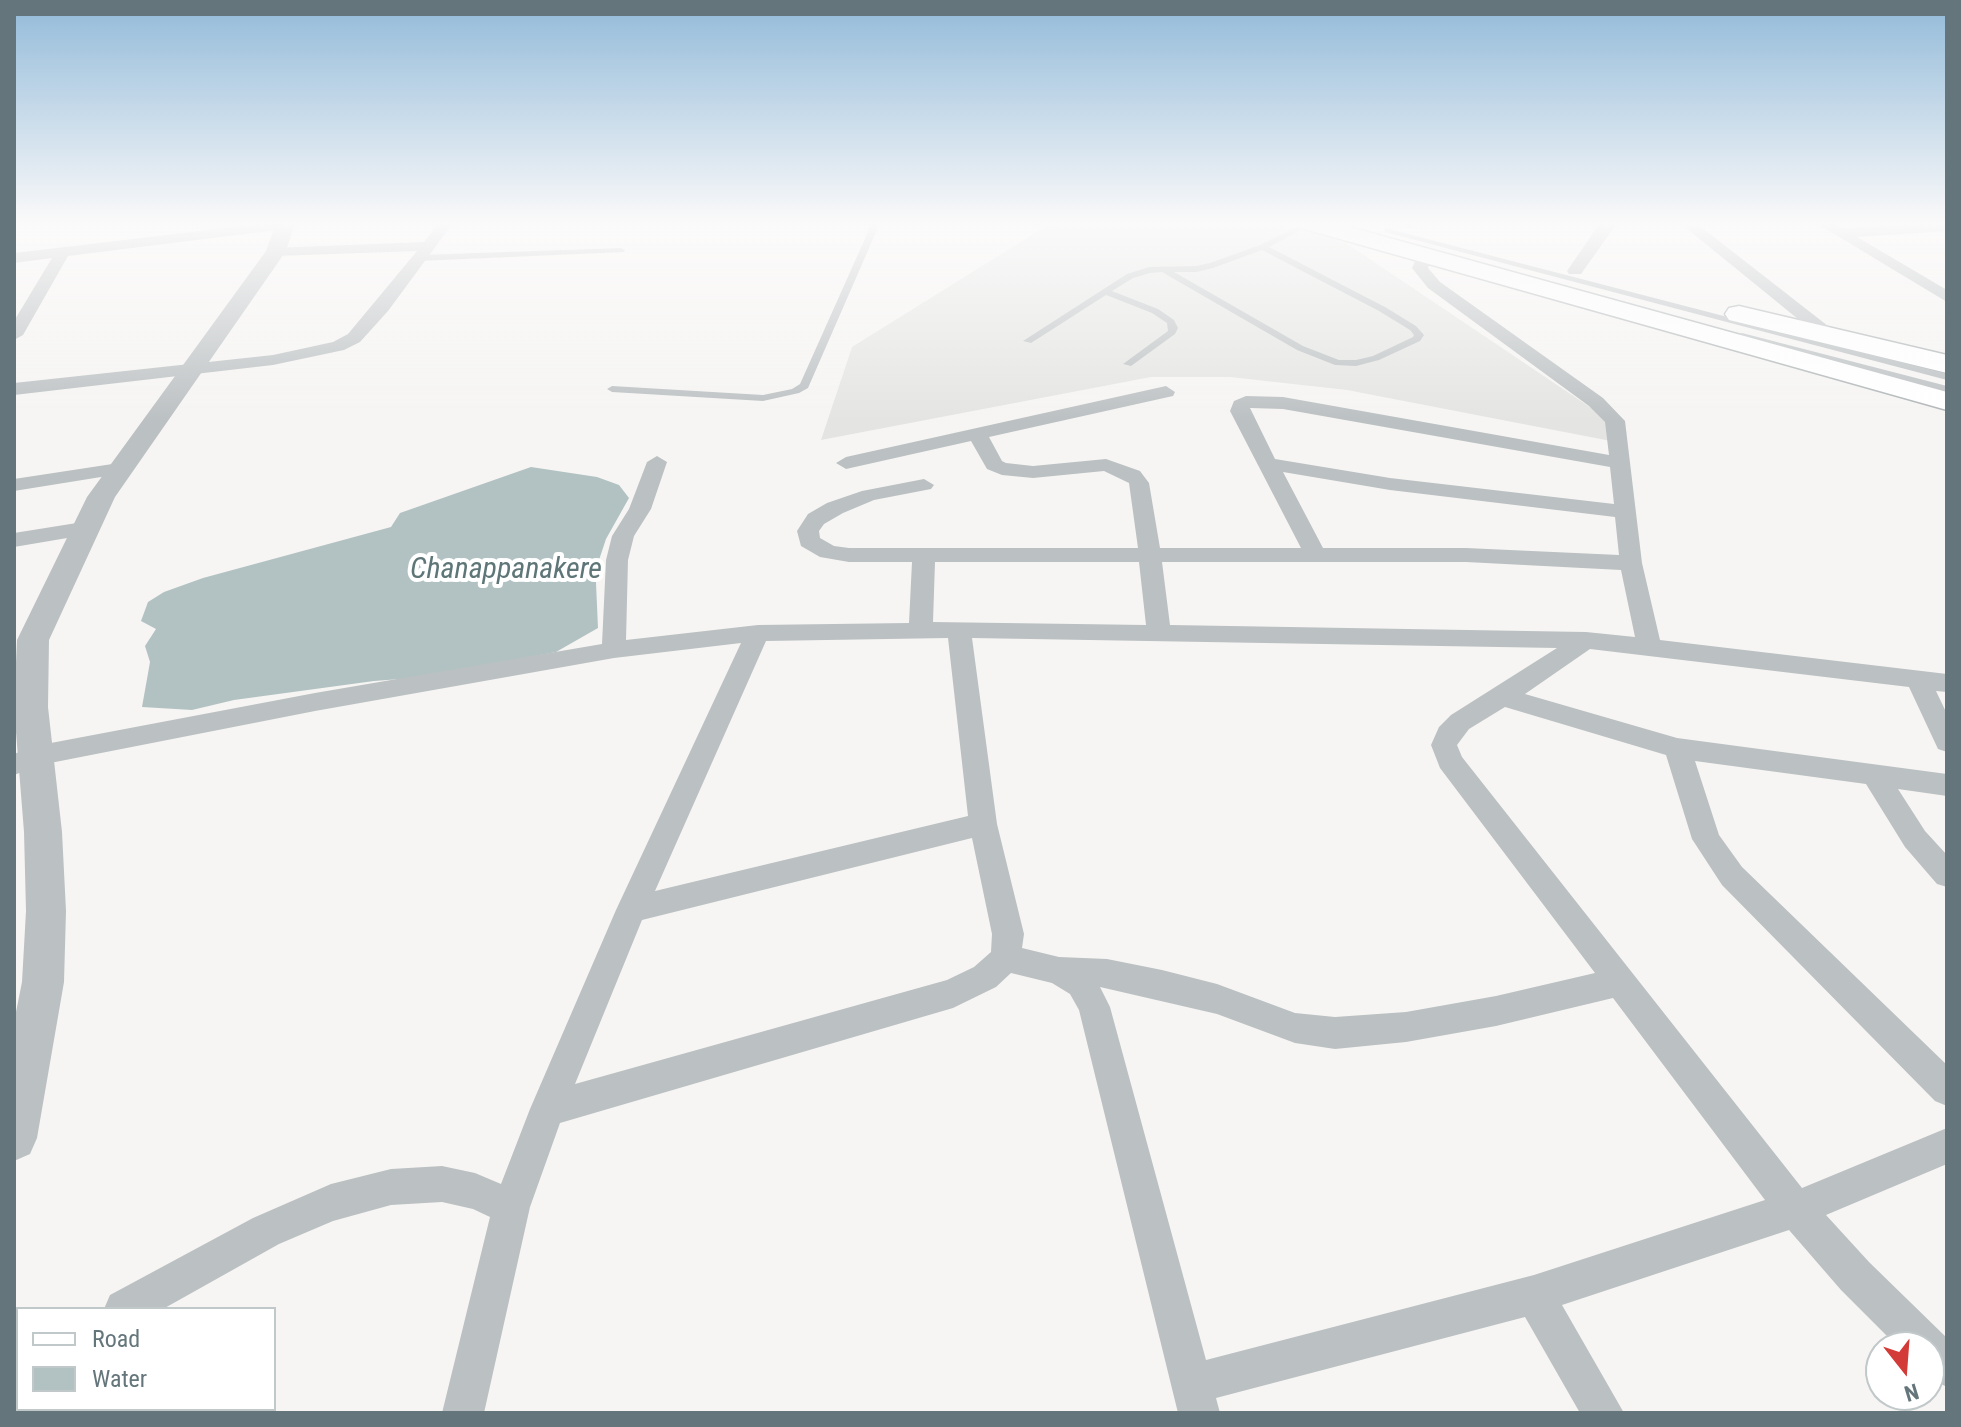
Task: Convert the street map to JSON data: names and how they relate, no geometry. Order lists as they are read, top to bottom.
{
  "water": ["Chanappanakere"],
  "legend": ["Road", "Water"],
  "north": "bottom"
}
